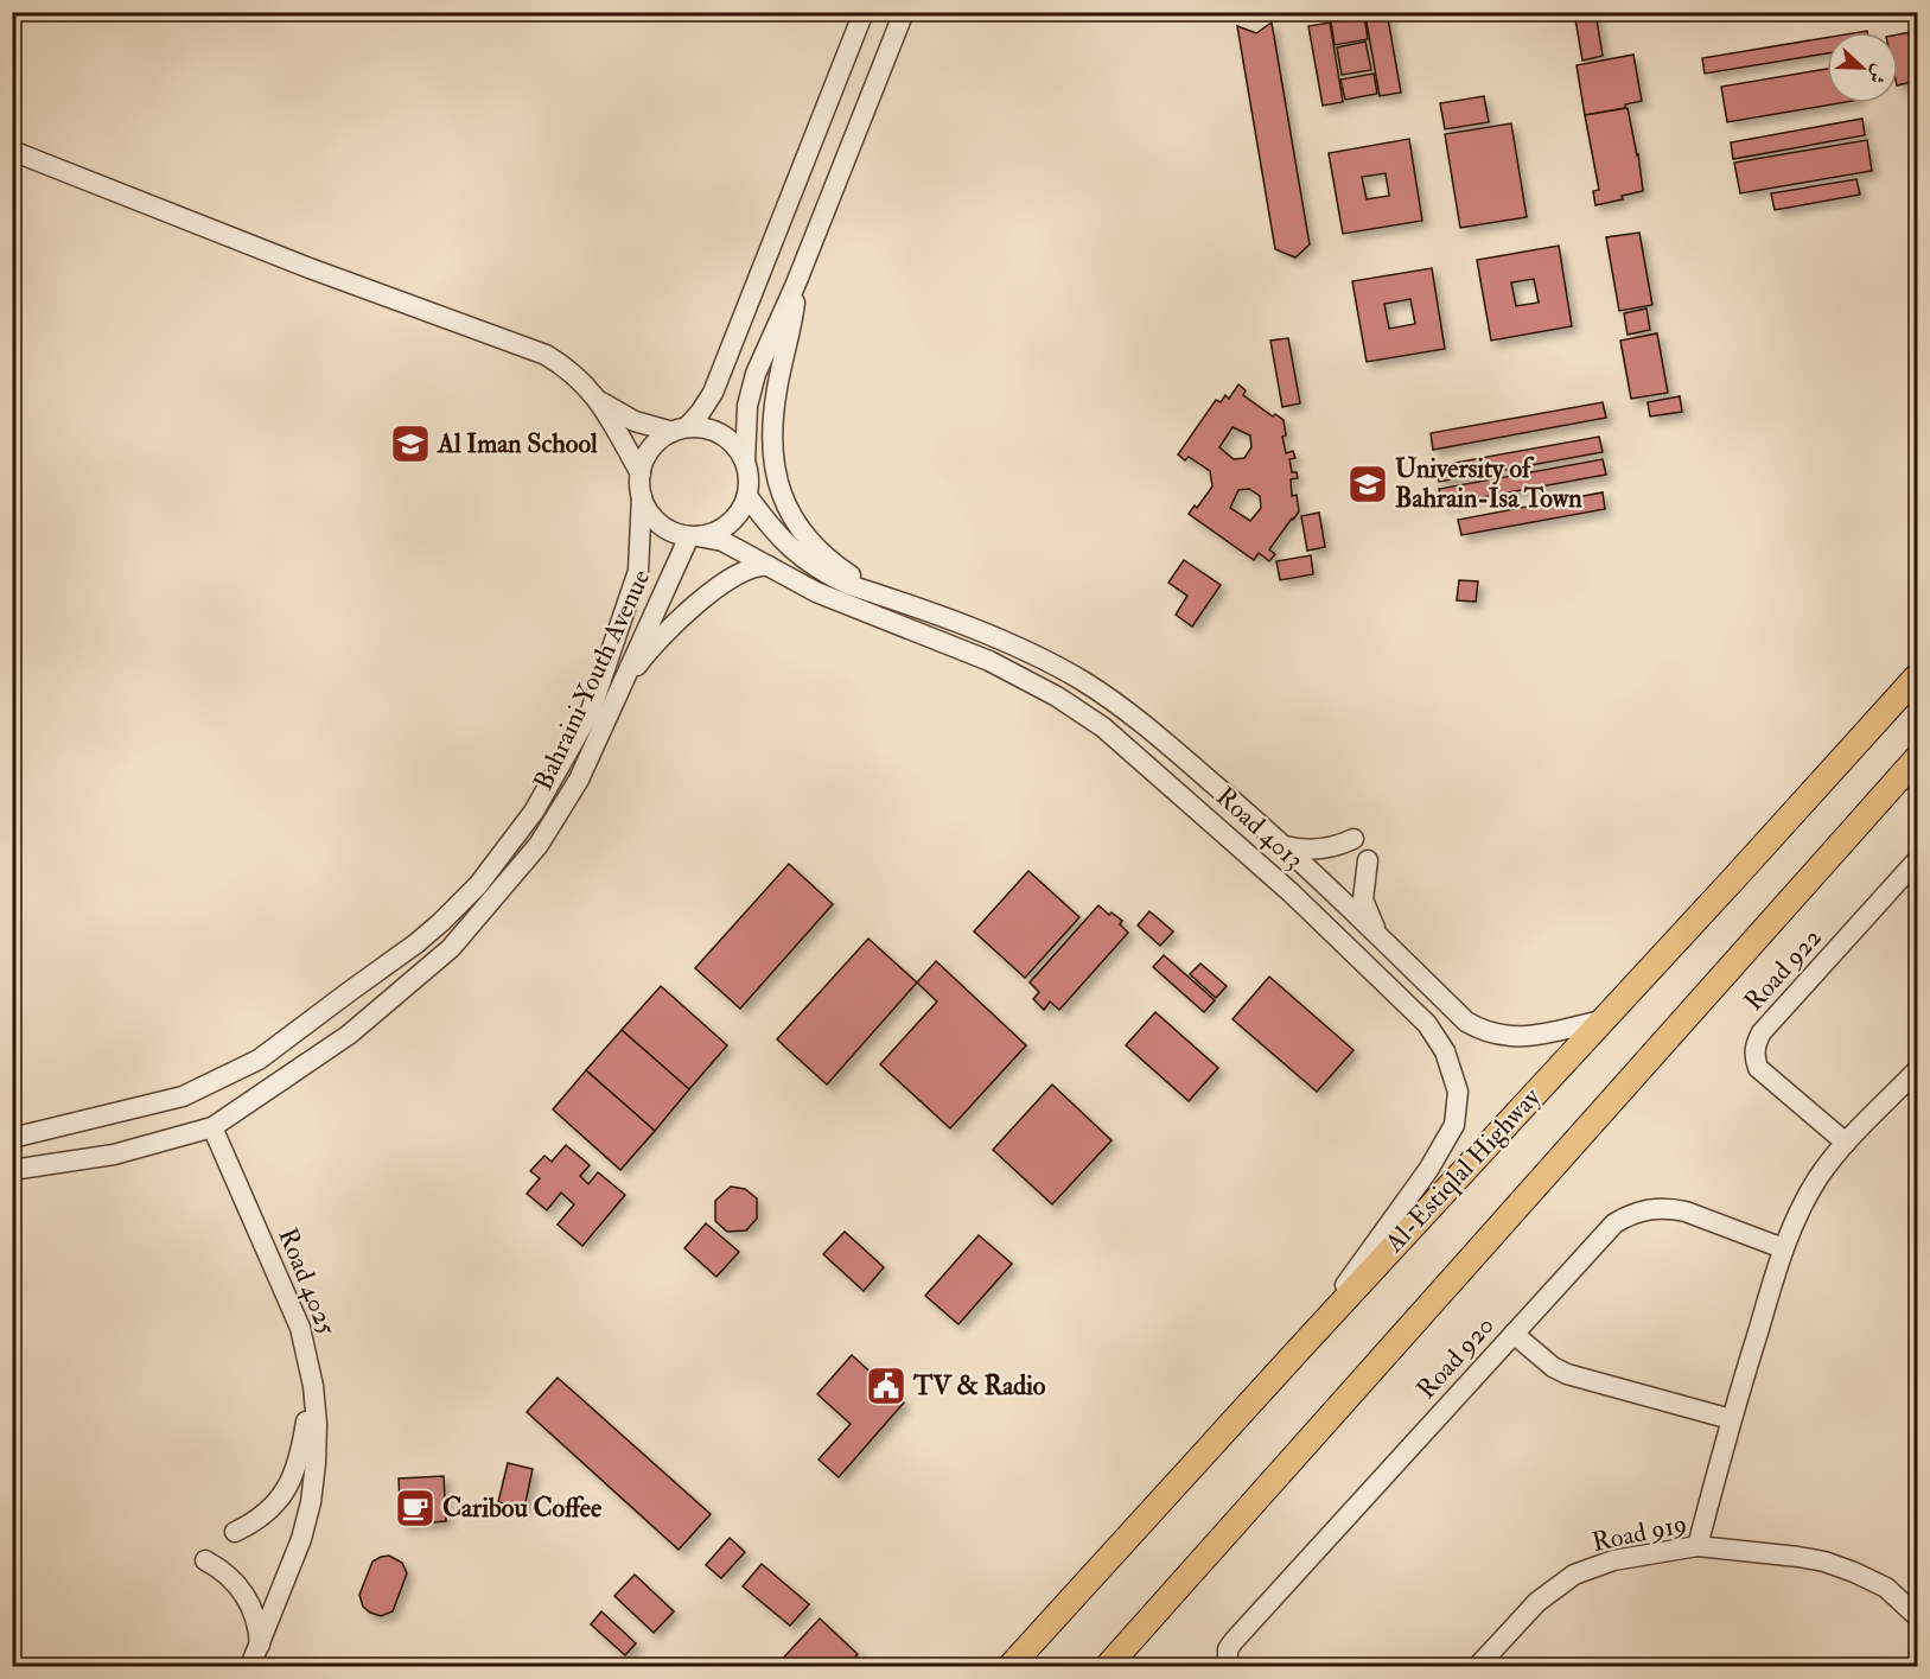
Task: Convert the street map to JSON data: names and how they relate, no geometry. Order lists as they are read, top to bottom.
{
  "streets": {
    "main road": ["Al-Estiqlal Highway"],
    "street": [
      "Bahraini Youth Avenue",
      "Road 4013",
      "Road 922",
      "Road 4025",
      "Road 920",
      "Road 919"
    ]
  },
  "crossings": [
    ["Bahraini Youth Avenue", "Road 4013"],
    ["Bahraini Youth Avenue", "Road 4025"],
    ["Road 4013", "Al-Estiqlal Highway"]
  ],
  "places": {
    "school or university": ["Al Iman School", "University of Bahrain-Isa Town"],
    "public building": ["TV & Radio"],
    "cafe": ["Caribou Coffee"]
  },
  "north": "right"
}
